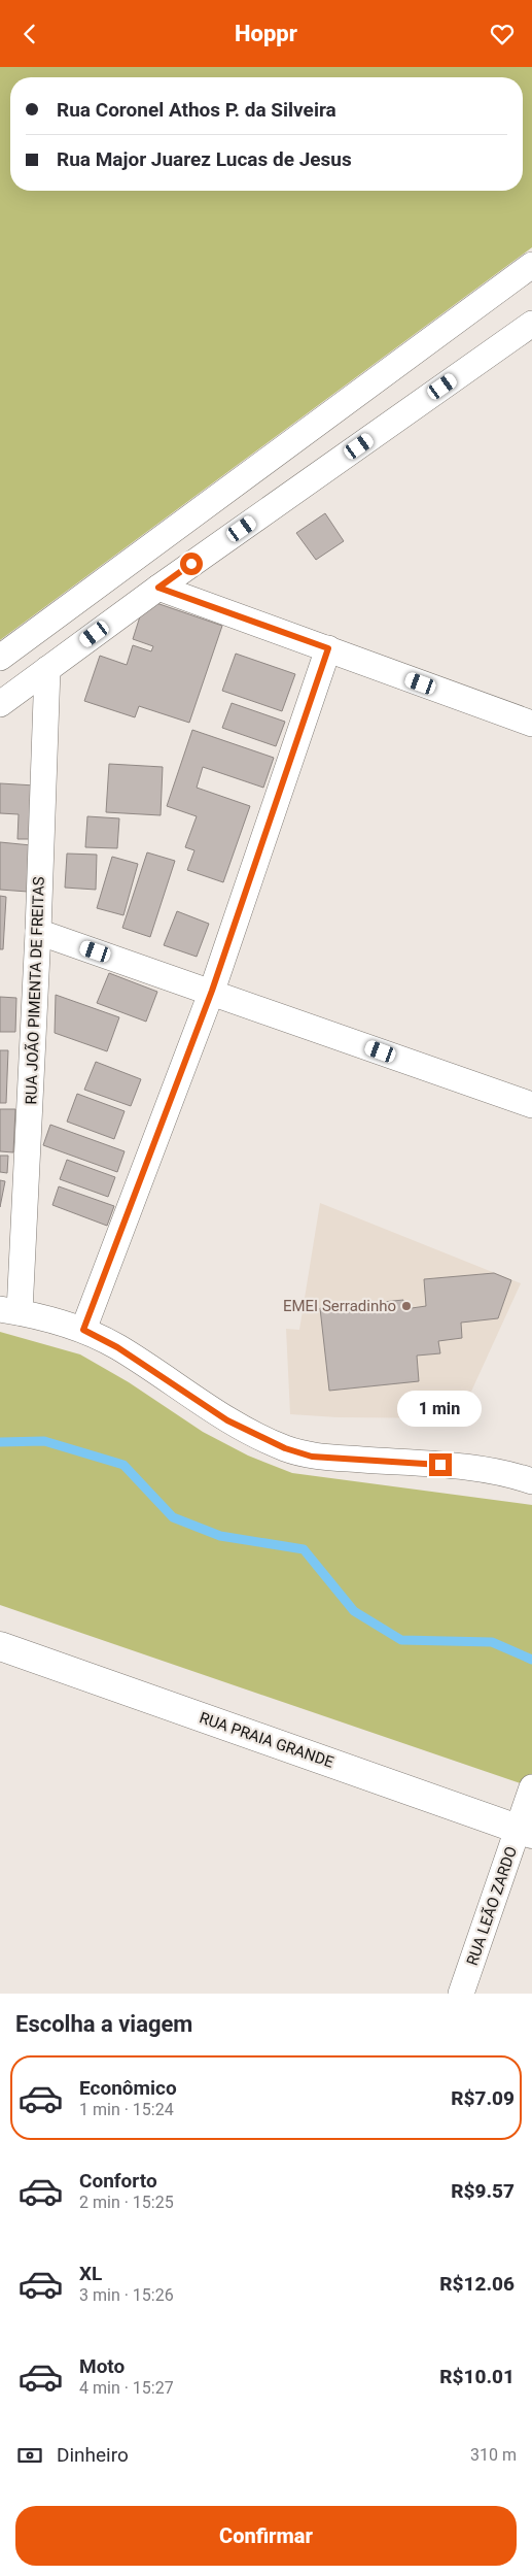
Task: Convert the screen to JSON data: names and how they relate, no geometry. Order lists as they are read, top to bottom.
{
  "streets": {
    "street": ["RUA JOÃO PIMENTA DE FREITAS", "RUA PRAIA GRANDE", "RUA LEÃO ZARDO"]
  },
  "crossings": [
    ["RUA PRAIA GRANDE", "RUA LEÃO ZARDO"]
  ],
  "places": ["EMEI Serradinho"],
  "page": {
    "header": "Hoppr",
    "banner": ["Rua Coronel Athos P. da Silveira", "Rua Major Juarez Lucas de Jesus"],
    "bubble": "1 min",
    "heading": "Escolha a viagem",
    "list": [
      {
        "name": "Econômico",
        "note": "1 min · 15:24",
        "value": "R$7.09"
      },
      {
        "name": "Conforto",
        "note": "2 min · 15:25",
        "value": "R$9.57"
      },
      {
        "name": "XL",
        "note": "3 min · 15:26",
        "value": "R$12.06"
      },
      {
        "name": "Moto",
        "note": "4 min · 15:27",
        "value": "R$10.01"
      }
    ],
    "pay": ["Dinheiro", "310 m"],
    "buttons": "Confirmar"
  }
}
